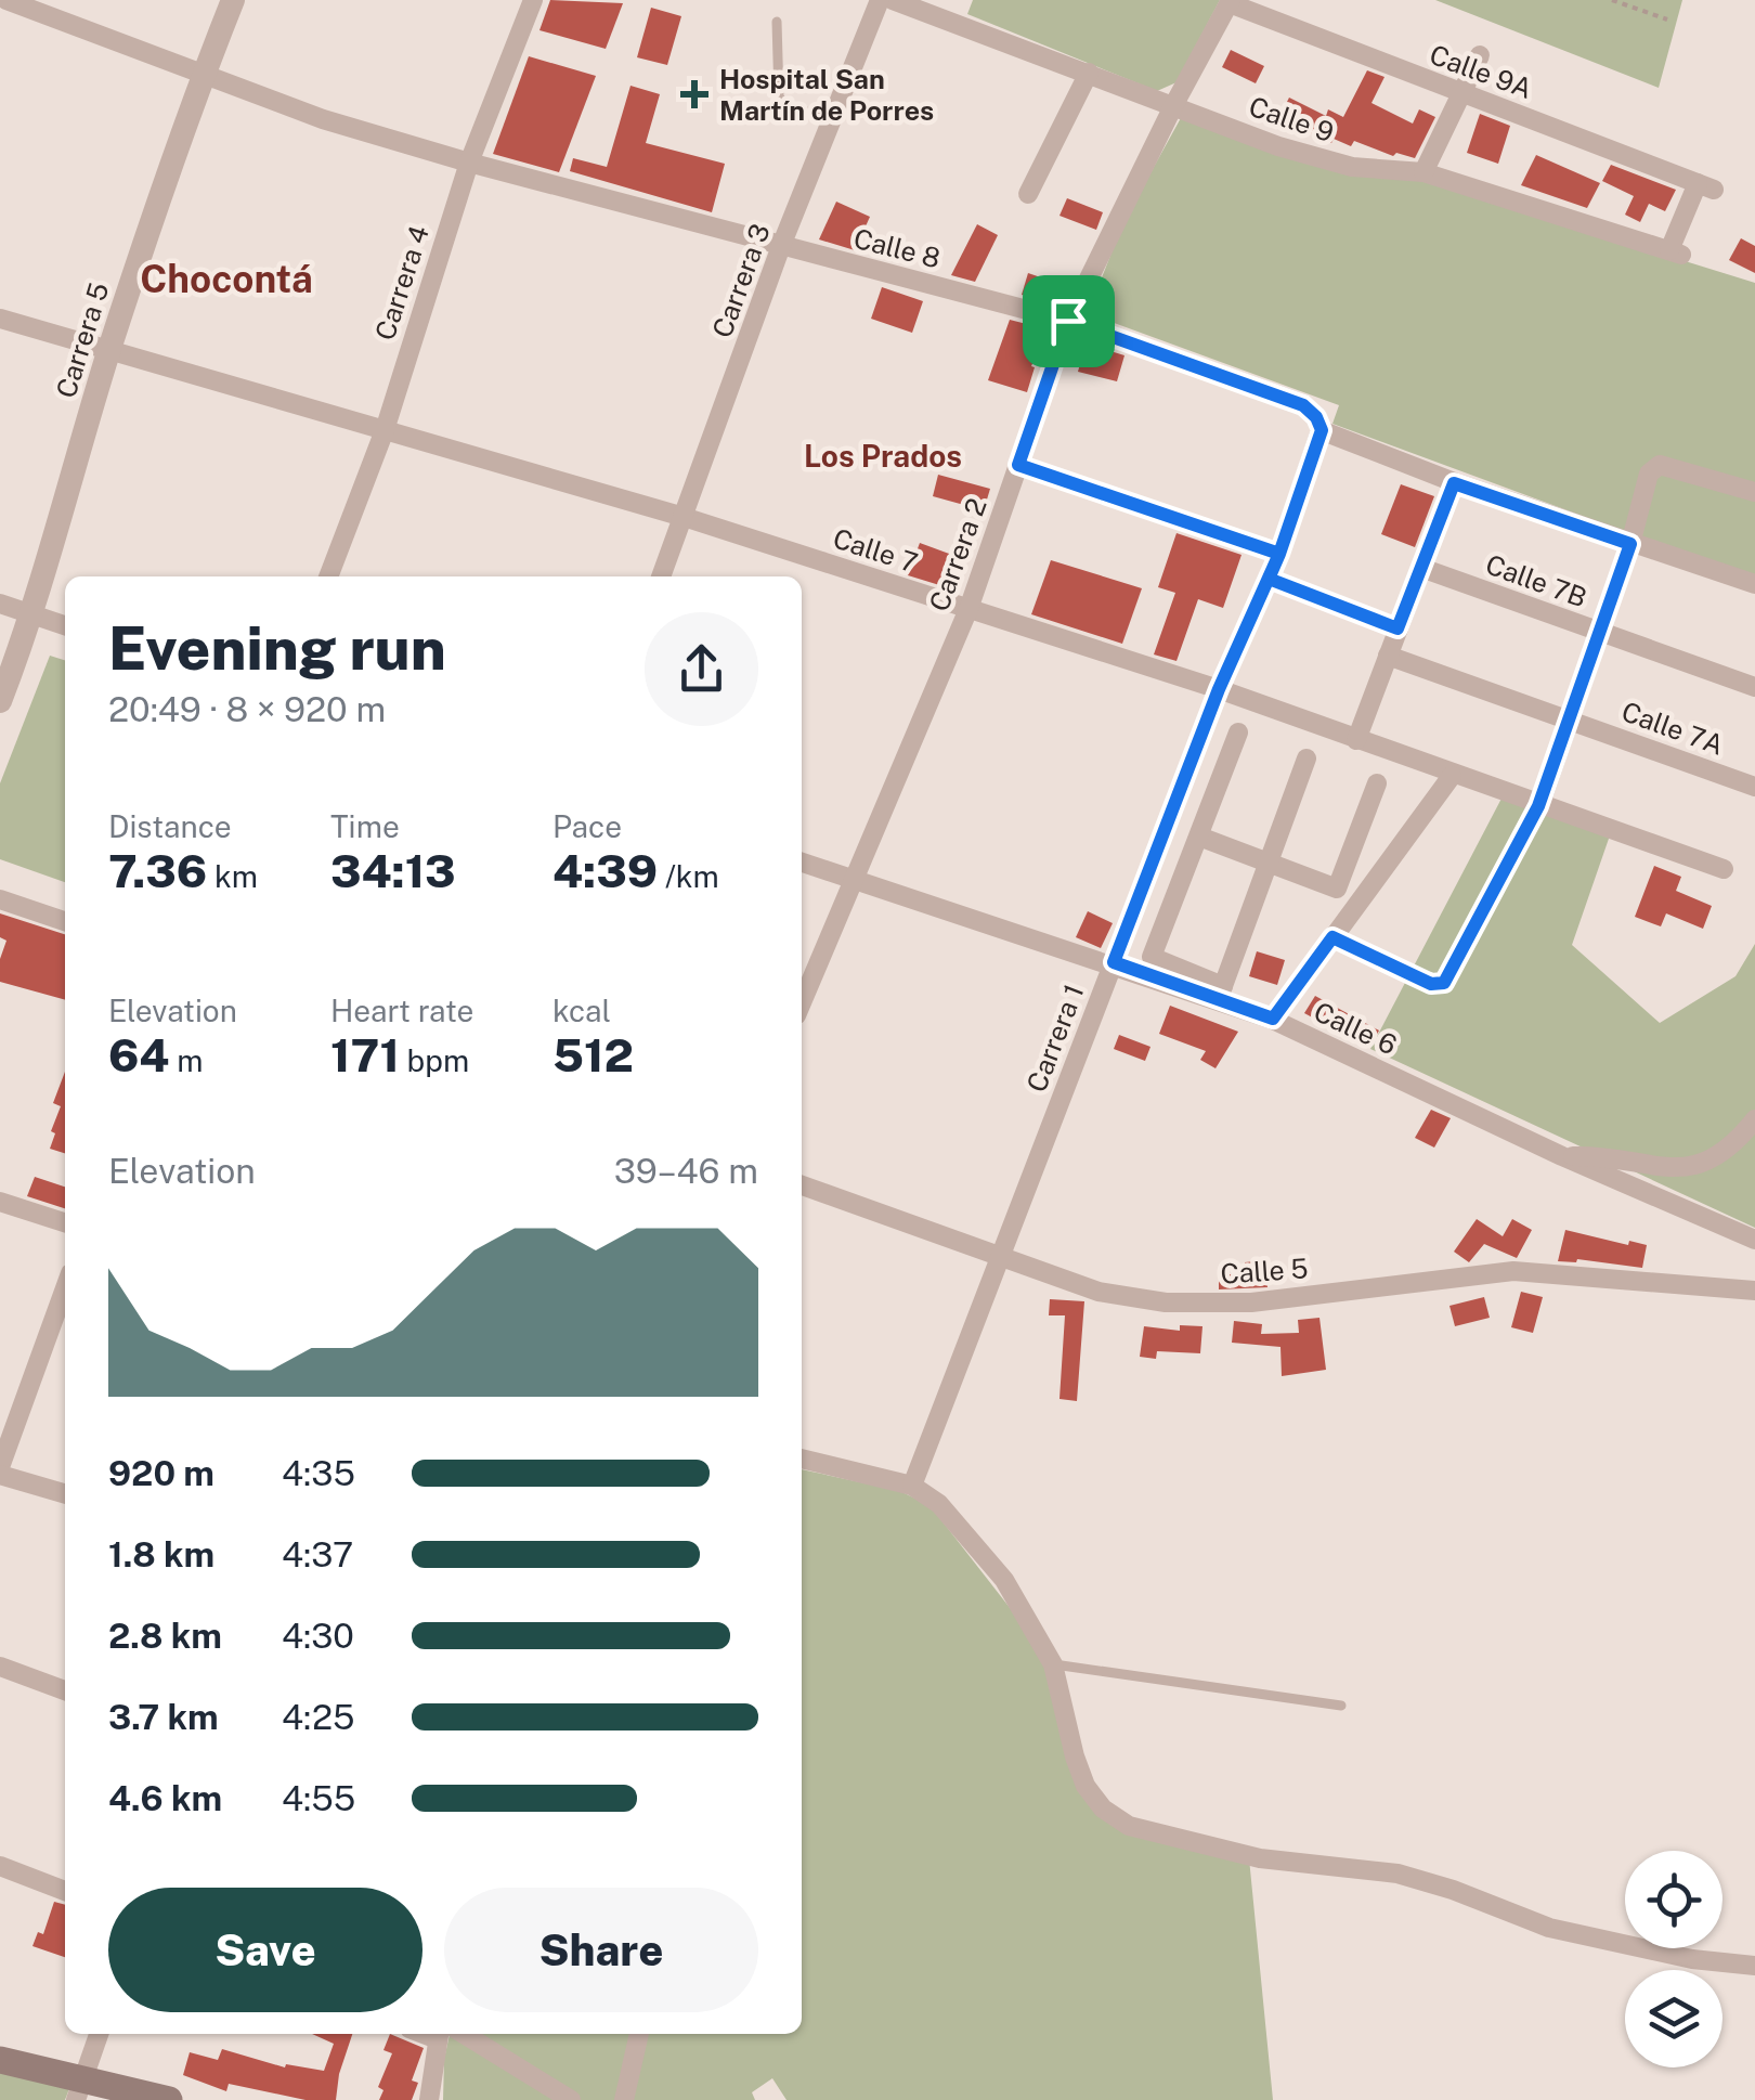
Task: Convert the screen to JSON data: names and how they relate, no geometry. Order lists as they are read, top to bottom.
{
  "streets": {
    "street": [
      "Calle 9A",
      "Calle 9",
      "Calle 8",
      "Carrera 3",
      "Carrera 4",
      "Carrera 5",
      "Calle 7",
      "Carrera 2",
      "Calle 7B",
      "Calle 7A",
      "Calle 6",
      "Carrera 1",
      "Calle 5"
    ]
  },
  "crossings": [
    ["Calle 9A", "Calle 9"],
    ["Calle 9A", "Carrera 2"],
    ["Calle 9", "Carrera 2"],
    ["Calle 8", "Carrera 3"],
    ["Calle 8", "Carrera 4"],
    ["Calle 8", "Carrera 5"],
    ["Calle 8", "Carrera 2"],
    ["Calle 8", "Carrera 1"],
    ["Carrera 3", "Calle 7"],
    ["Carrera 4", "Calle 7"],
    ["Carrera 5", "Calle 7"],
    ["Calle 7", "Carrera 2"],
    ["Calle 7", "Carrera 1"],
    ["Carrera 2", "Calle 6"],
    ["Calle 6", "Carrera 1"],
    ["Carrera 1", "Calle 5"]
  ],
  "districts": ["Chocontá", "Los Prados"],
  "places": {
    "health": ["Hospital San Martín de Porres"]
  },
  "page": {
    "heading": ["Evening run", "20:49 · 8 × 920 m"],
    "stats": [
      ["Distance", "7.36 km"],
      ["Time", "34:13"],
      ["Pace", "4:39 /km"],
      ["Elevation", "64 m"],
      ["Heart rate", "171 bpm"],
      ["kcal", "512"]
    ],
    "chart": ["Elevation", "39–46 m"],
    "list": [
      {
        "name": "920 m",
        "note": "4:35"
      },
      {
        "name": "1.8 km",
        "note": "4:37"
      },
      {
        "name": "2.8 km",
        "note": "4:30"
      },
      {
        "name": "3.7 km",
        "note": "4:25"
      },
      {
        "name": "4.6 km",
        "note": "4:55"
      }
    ],
    "buttons": ["Save", "Share"]
  }
}
